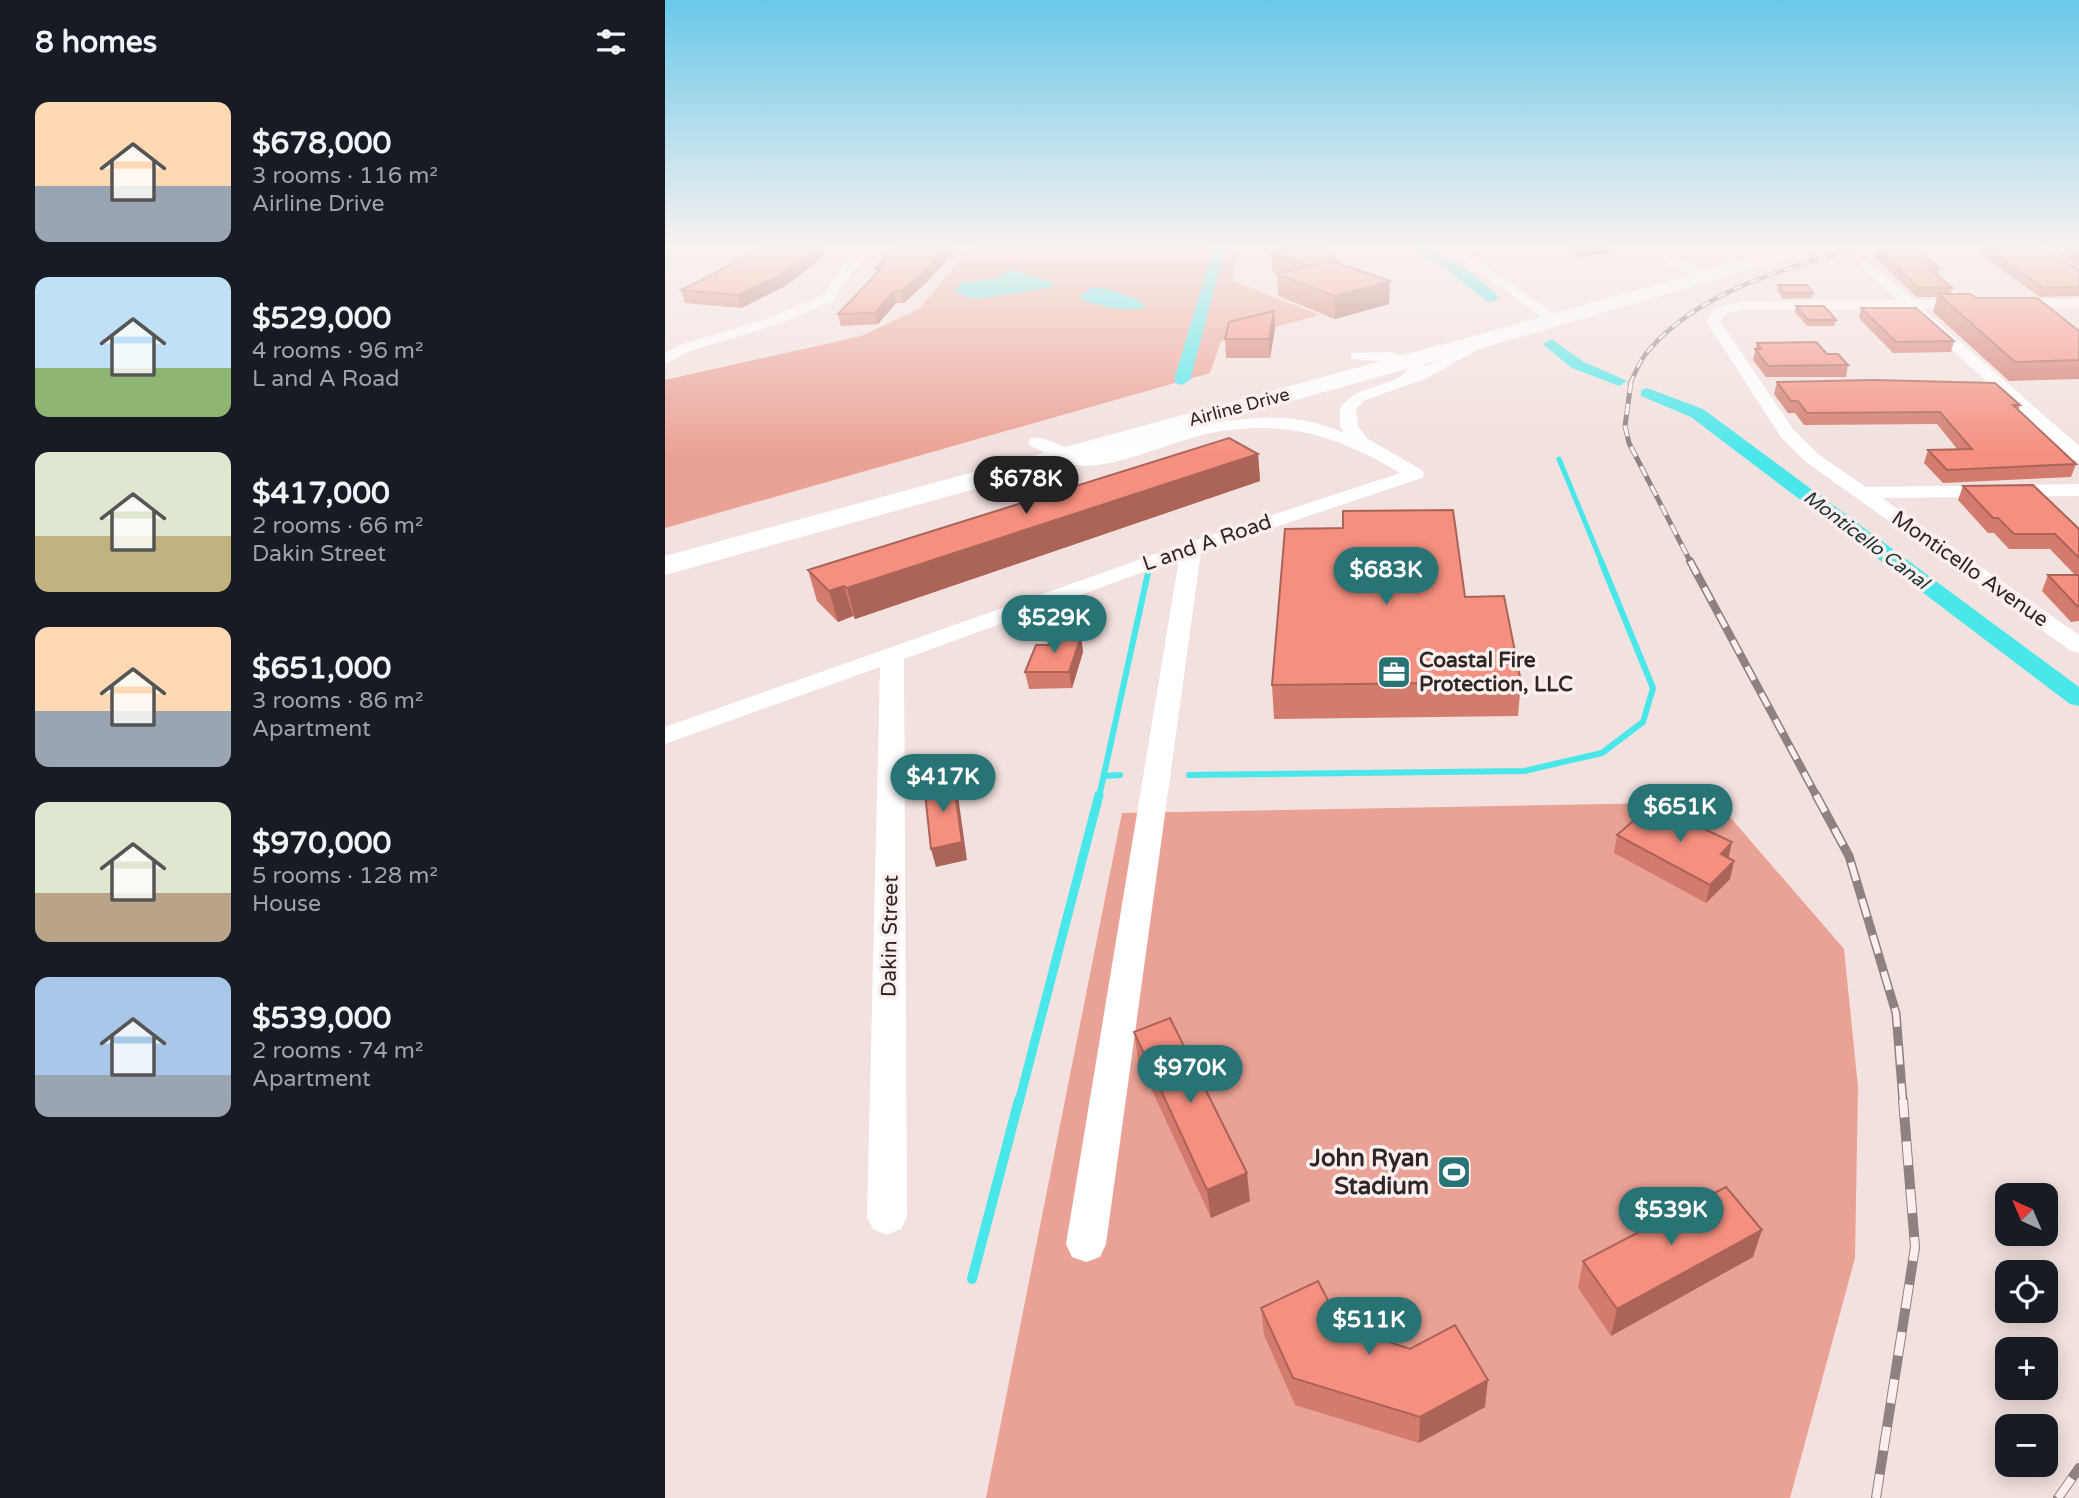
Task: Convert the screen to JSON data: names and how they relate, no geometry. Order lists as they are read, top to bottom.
{
  "streets": {
    "highway": ["Airline Drive"],
    "street": ["L and A Road", "Monticello Avenue", "Dakin Street"]
  },
  "crossings": [
    ["L and A Road", "Dakin Street"]
  ],
  "water": ["Monticello Canal"],
  "places": {
    "office": ["Coastal Fire Protection, LLC"],
    "sports": ["John Ryan Stadium"]
  },
  "north": "top left",
  "page": {
    "heading": "8 homes",
    "list": [
      {
        "name": "$678,000",
        "note": "3 rooms · 116 m² · Airline Drive"
      },
      {
        "name": "$529,000",
        "note": "4 rooms · 96 m² · L and A Road"
      },
      {
        "name": "$417,000",
        "note": "2 rooms · 66 m² · Dakin Street"
      },
      {
        "name": "$651,000",
        "note": "3 rooms · 86 m² · Apartment"
      },
      {
        "name": "$970,000",
        "note": "5 rooms · 128 m² · House"
      },
      {
        "name": "$539,000",
        "note": "2 rooms · 74 m² · Apartment"
      }
    ],
    "price": [
      "$678K",
      "$683K",
      "$529K",
      "$417K",
      "$651K",
      "$970K",
      "$539K",
      "$511K"
    ],
    "map_buttons": ["+", "−"]
  }
}
